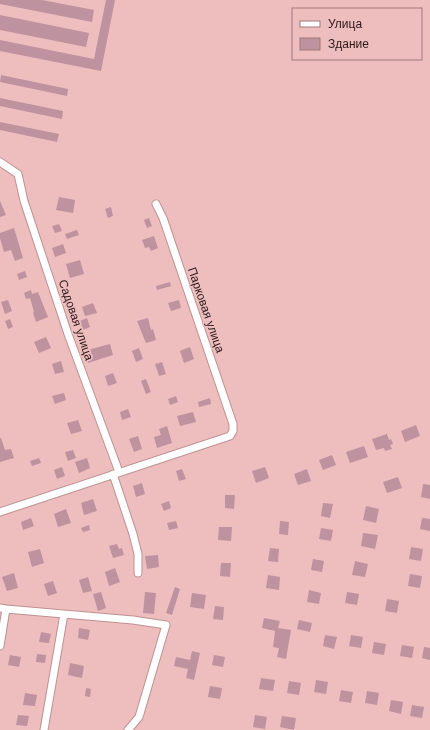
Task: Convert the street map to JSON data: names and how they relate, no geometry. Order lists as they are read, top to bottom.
{
  "streets": {
    "street": ["Парковая улица", "Садовая улица"]
  },
  "crossings": [
    ["Парковая улица", "Садовая улица"]
  ],
  "legend": ["Улица", "Здание"]
}
